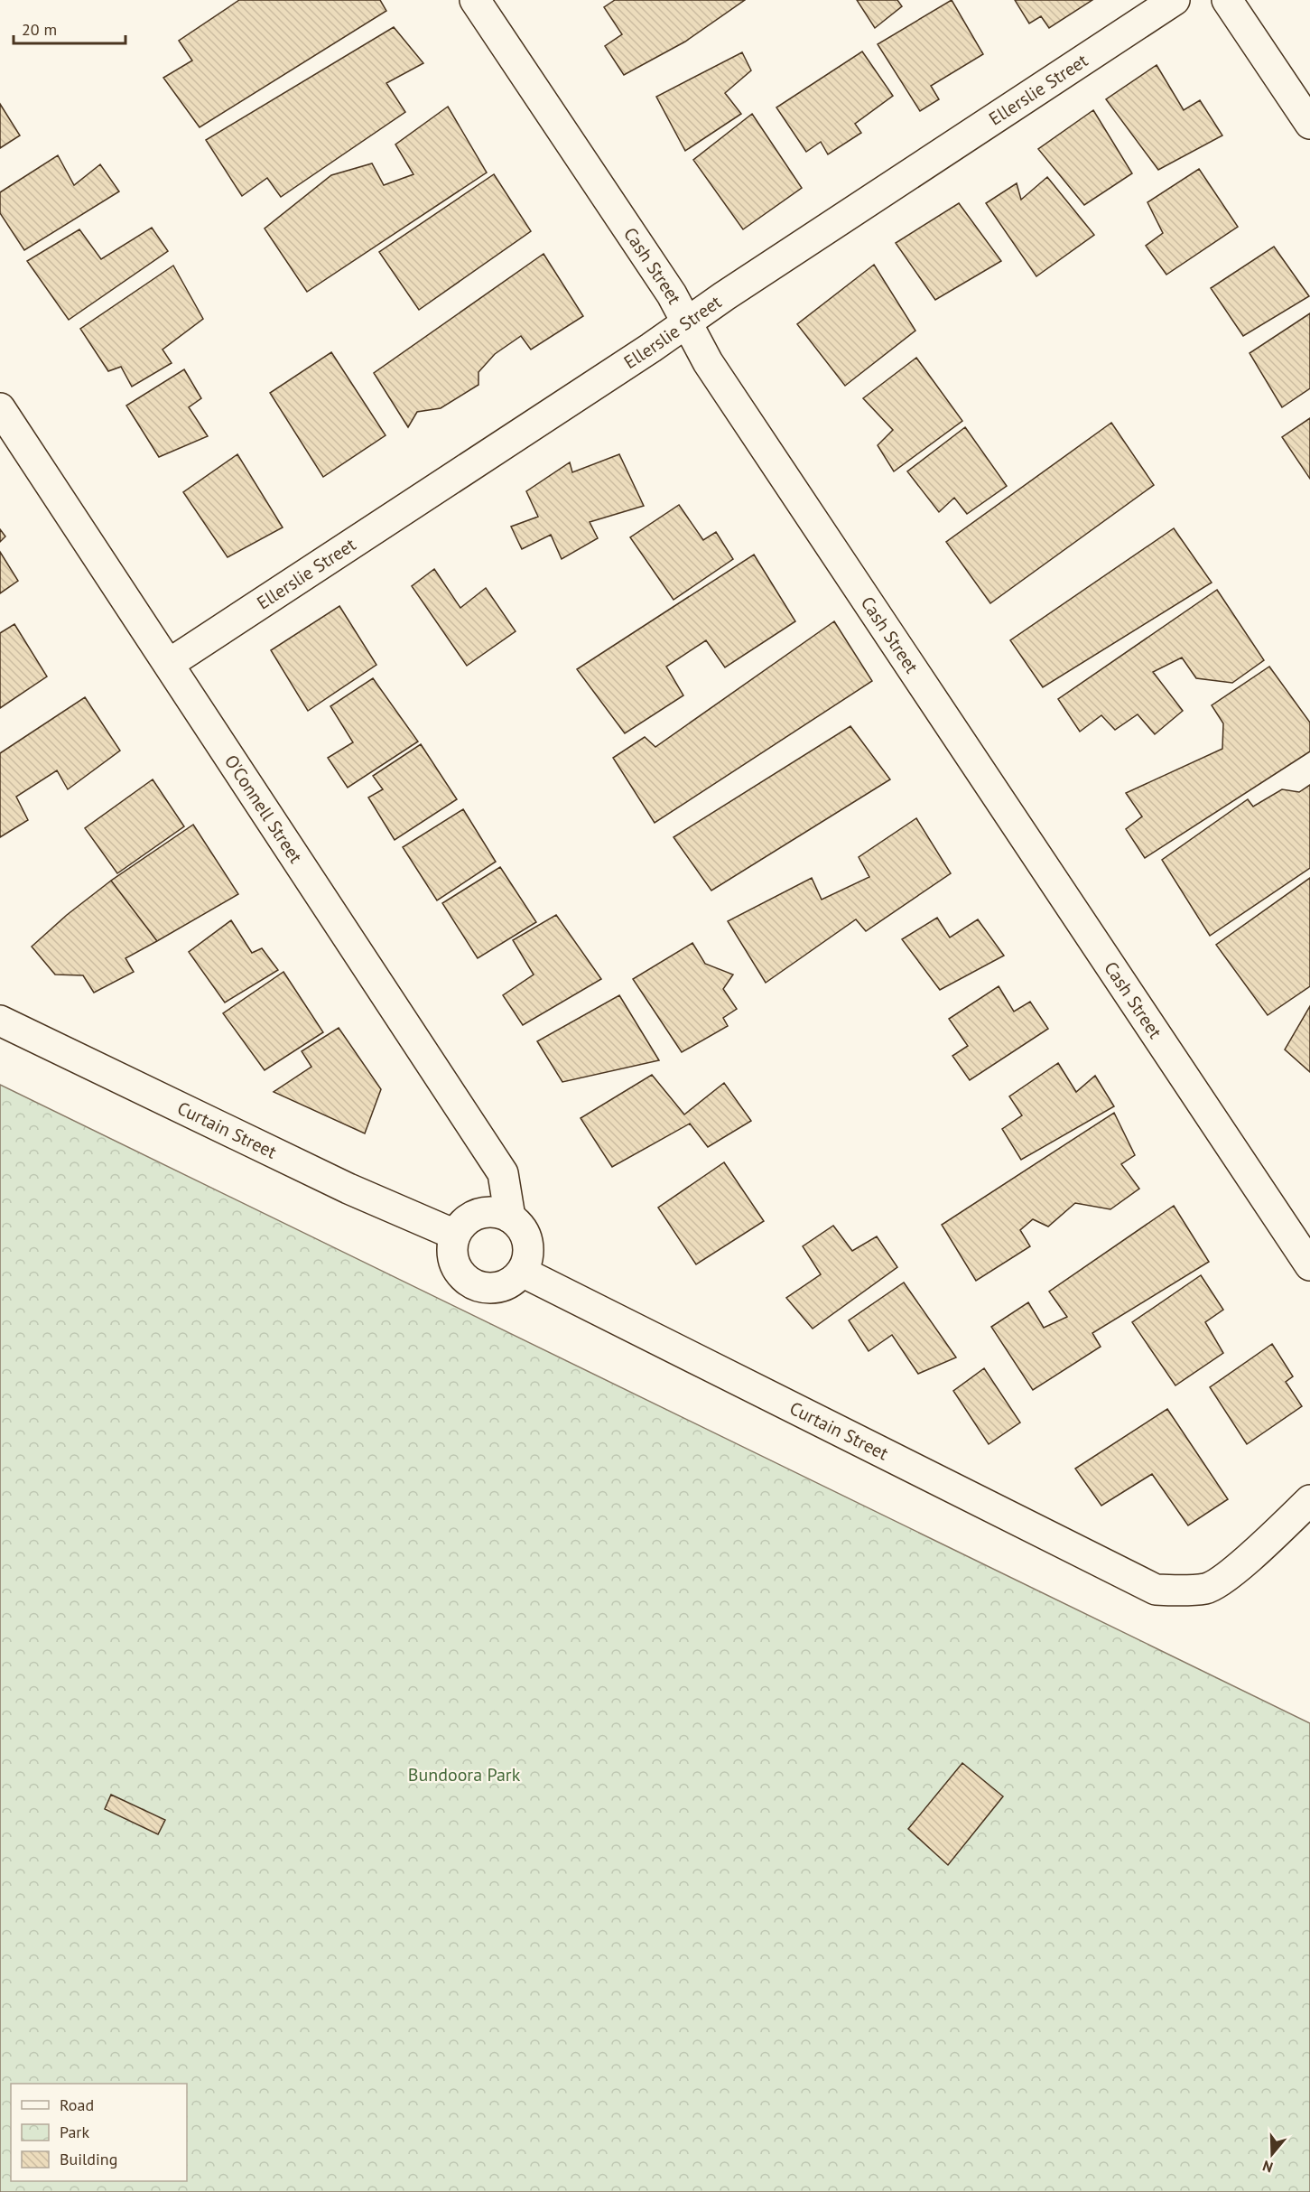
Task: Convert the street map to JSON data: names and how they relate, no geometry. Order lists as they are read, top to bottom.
{
  "streets": {
    "street": [
      "Ellerslie Street",
      "Cash Street",
      "O'Connell Street",
      "Curtain Street"
    ]
  },
  "crossings": [
    ["Ellerslie Street", "Cash Street"],
    ["Ellerslie Street", "O'Connell Street"],
    ["O'Connell Street", "Curtain Street"]
  ],
  "parks": ["Bundoora Park"],
  "legend": ["Road", "Park", "Building"],
  "scale_bar": "20 m",
  "north": "bottom"
}
